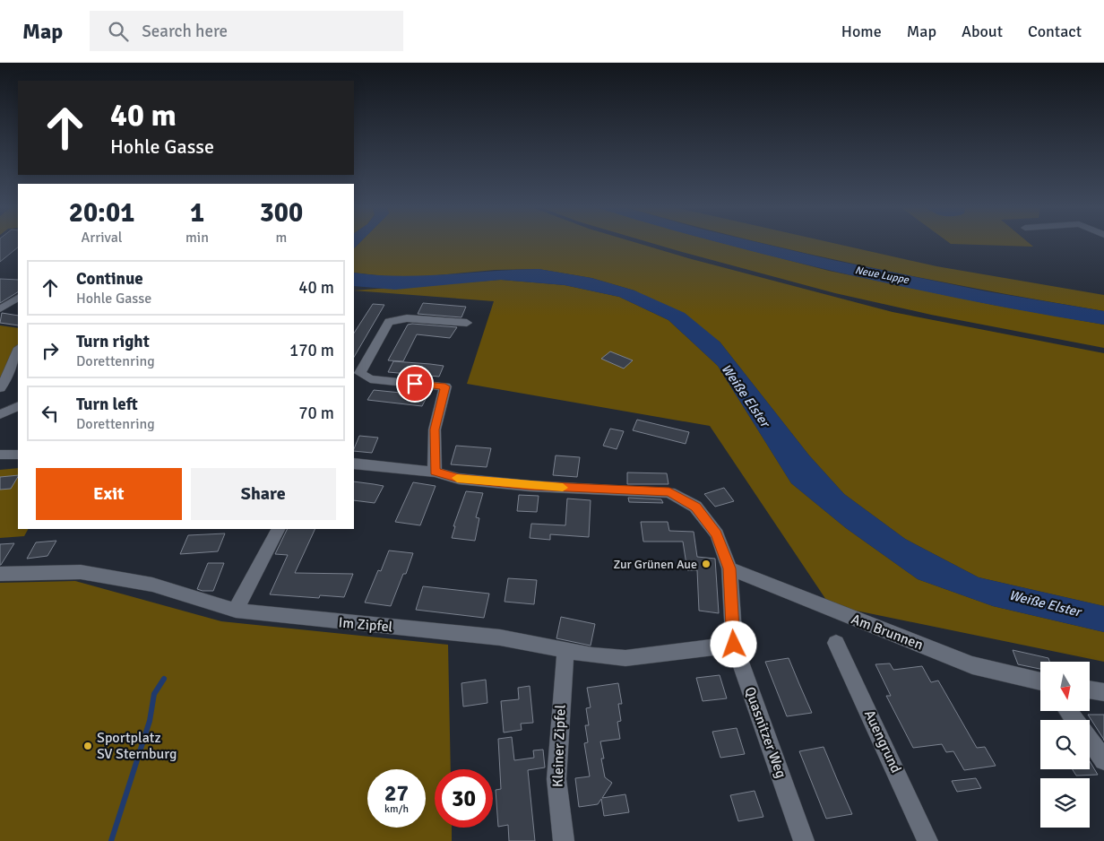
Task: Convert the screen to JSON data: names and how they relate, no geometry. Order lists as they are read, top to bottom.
{
  "streets": {
    "street": [
      "Im Zipfel",
      "Am Brunnen",
      "Quasnitzer Weg",
      "Auengrund",
      "Kleiner Zipfel"
    ]
  },
  "crossings": [
    ["Im Zipfel", "Quasnitzer Weg"],
    ["Im Zipfel", "Kleiner Zipfel"],
    ["Am Brunnen", "Quasnitzer Weg"]
  ],
  "water": ["Neue Luppe", "Weiße Elster"],
  "places": ["Zur Grünen Aue", "Sportplatz SV Sternburg"],
  "north": "bottom",
  "page": {
    "header": "Map",
    "search": "Search here",
    "nav": [
      "Home",
      "Map",
      "About",
      "Contact"
    ],
    "turn": ["40 m", "Hohle Gasse"],
    "eta": [
      "20:01",
      "Arrival",
      "1",
      "min",
      "300",
      "m"
    ],
    "list": [
      {
        "name": "Continue",
        "note": "Hohle Gasse",
        "value": "40 m"
      },
      {
        "name": "Turn right",
        "note": "Dorettenring",
        "value": "170 m"
      },
      {
        "name": "Turn left",
        "note": "Dorettenring",
        "value": "70 m"
      }
    ],
    "buttons": ["Exit", "Share"],
    "speed": "27 km/h",
    "limit": "30"
  }
}
